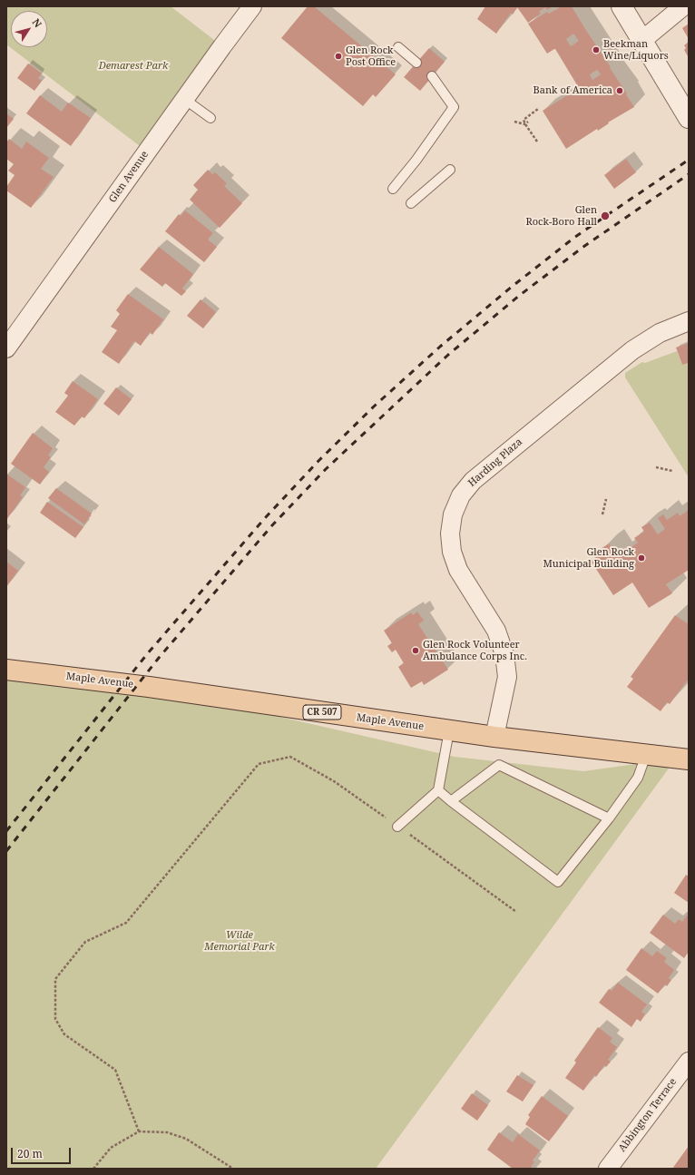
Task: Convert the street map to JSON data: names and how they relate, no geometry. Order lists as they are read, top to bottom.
{
  "streets": {
    "main road": ["Maple Avenue", "CR 507"],
    "street": ["Glen Avenue", "Harding Plaza", "Abbington Terrace"]
  },
  "crossings": [
    ["Harding Plaza", "Maple Avenue"]
  ],
  "parks": ["Demarest Park", "Wilde Memorial Park"],
  "places": [
    "Beekman Wine/Liquors",
    "Glen Rock Post Office",
    "Bank of America",
    "Glen Rock-Boro Hall",
    "Glen Rock Municipal Building",
    "Glen Rock Volunteer Ambulance Corps Inc."
  ],
  "scale_bar": "20 m",
  "north": "top right"
}
